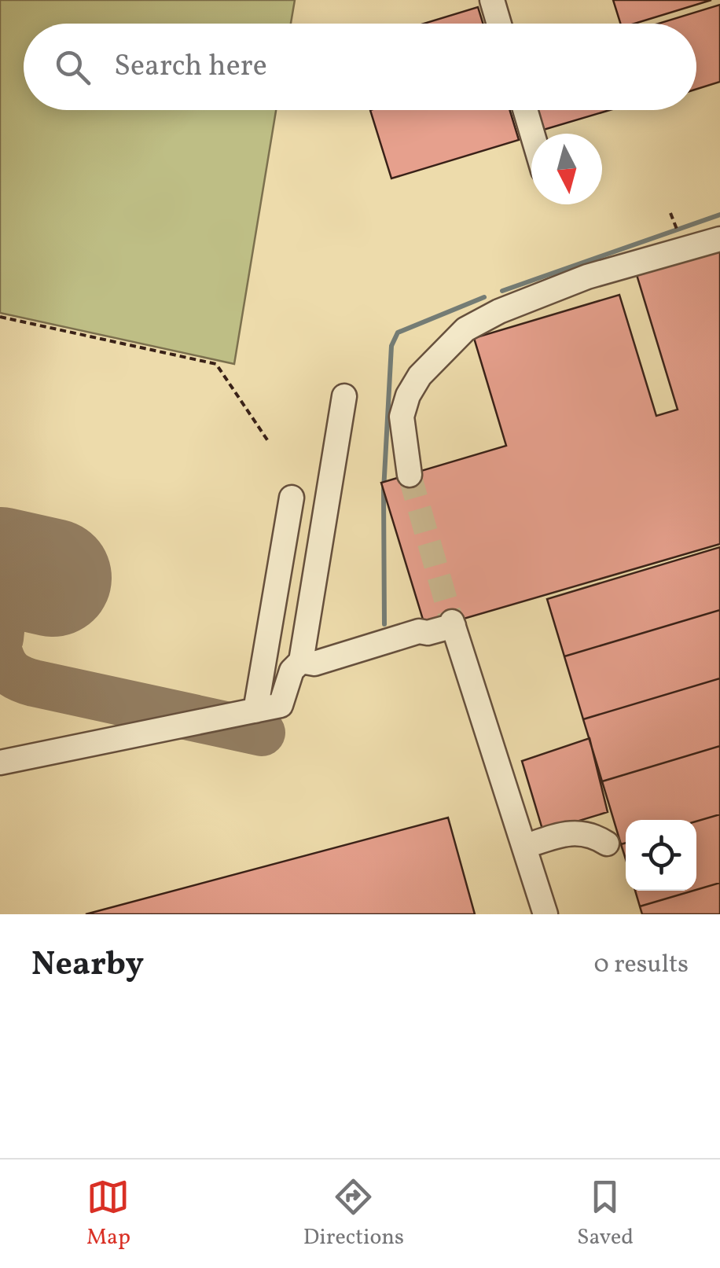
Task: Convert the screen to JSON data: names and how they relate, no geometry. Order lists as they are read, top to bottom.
{
  "north": "bottom",
  "page": {
    "search": "Search here",
    "heading": ["Nearby", "0 results"],
    "nav": ["Map", "Directions", "Saved"]
  }
}
